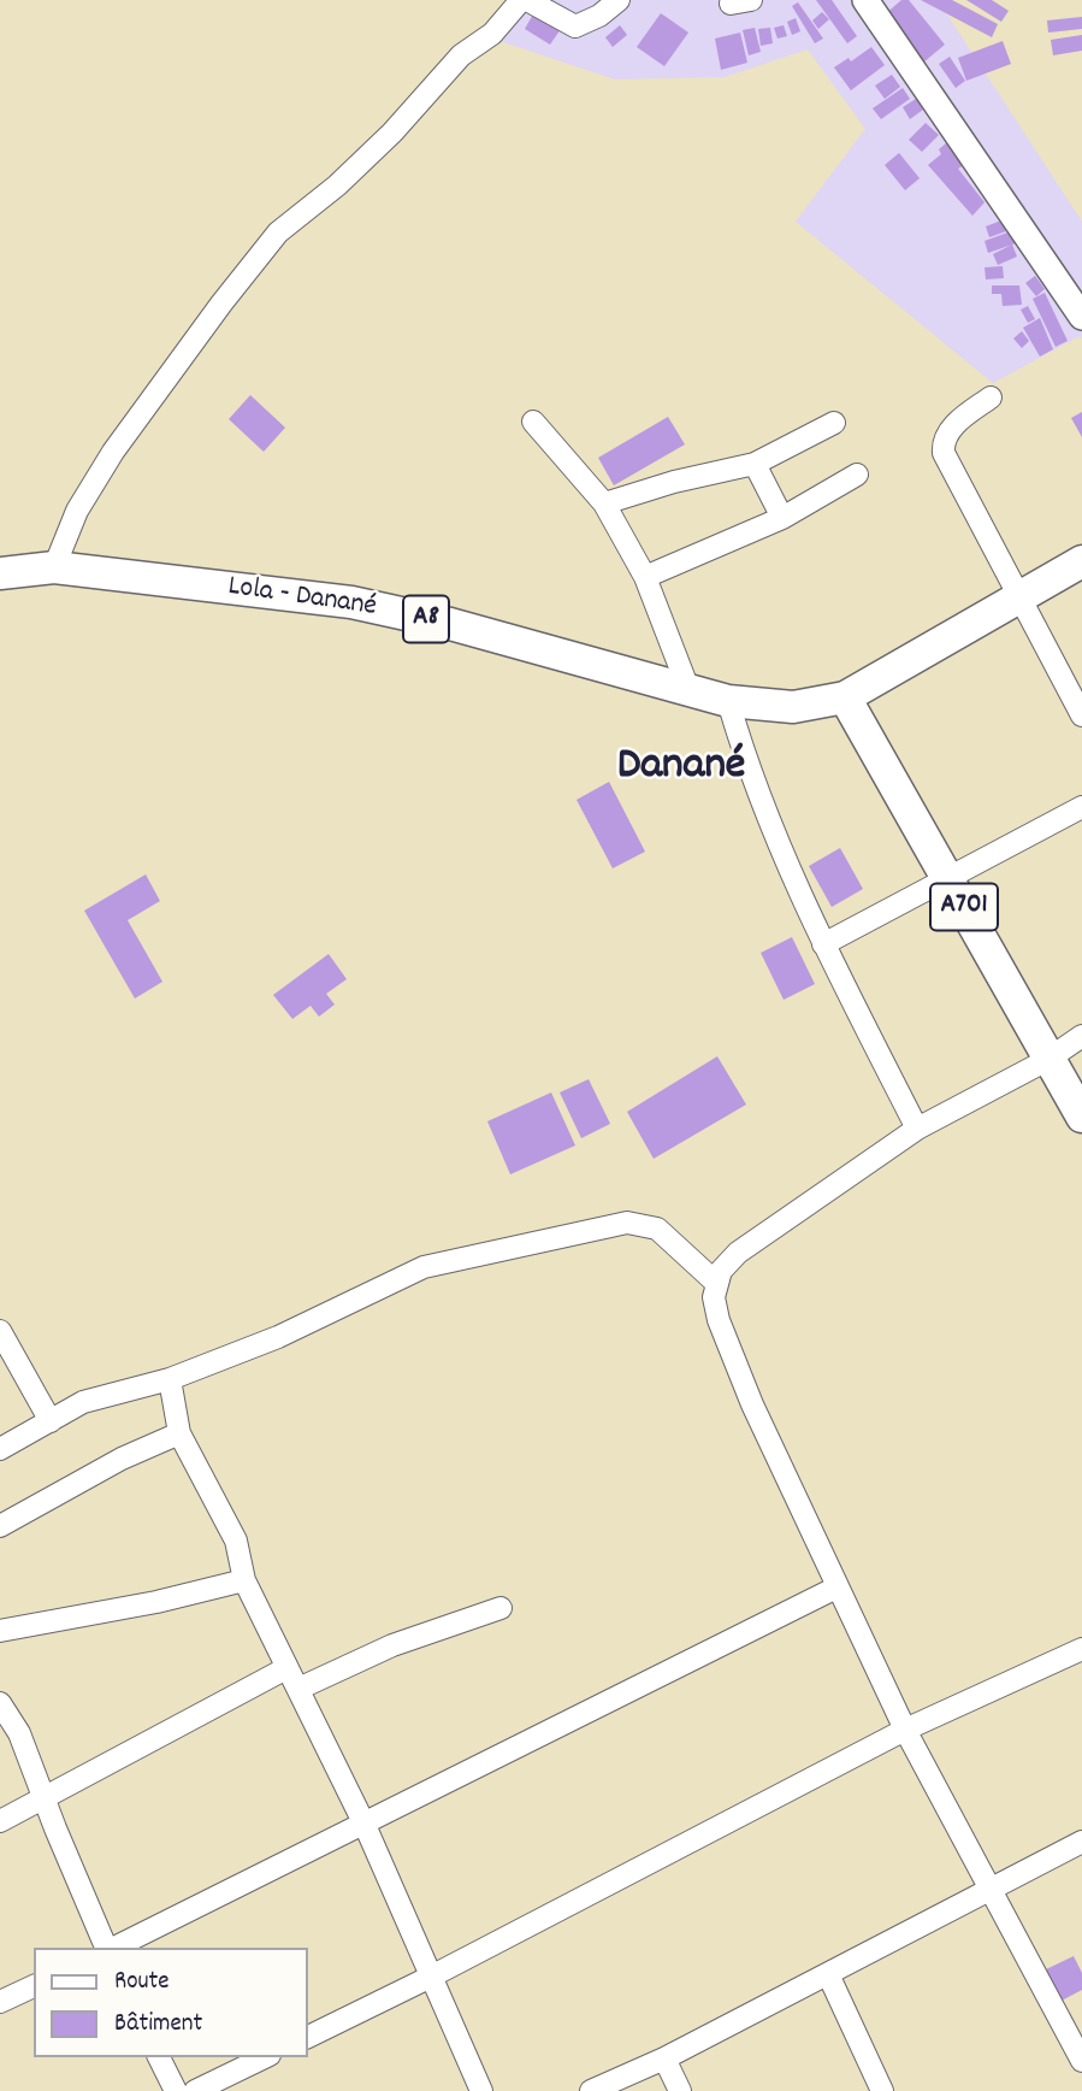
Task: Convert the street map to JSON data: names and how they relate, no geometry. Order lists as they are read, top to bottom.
{
  "streets": {
    "main road": ["Lola - Danané", "A8", "A701"]
  },
  "crossings": [
    ["Lola - Danané", "A8"],
    ["Lola - Danané", "A701"],
    ["A8", "A701"]
  ],
  "districts": ["Danané"],
  "legend": ["Route", "Bâtiment"]
}
